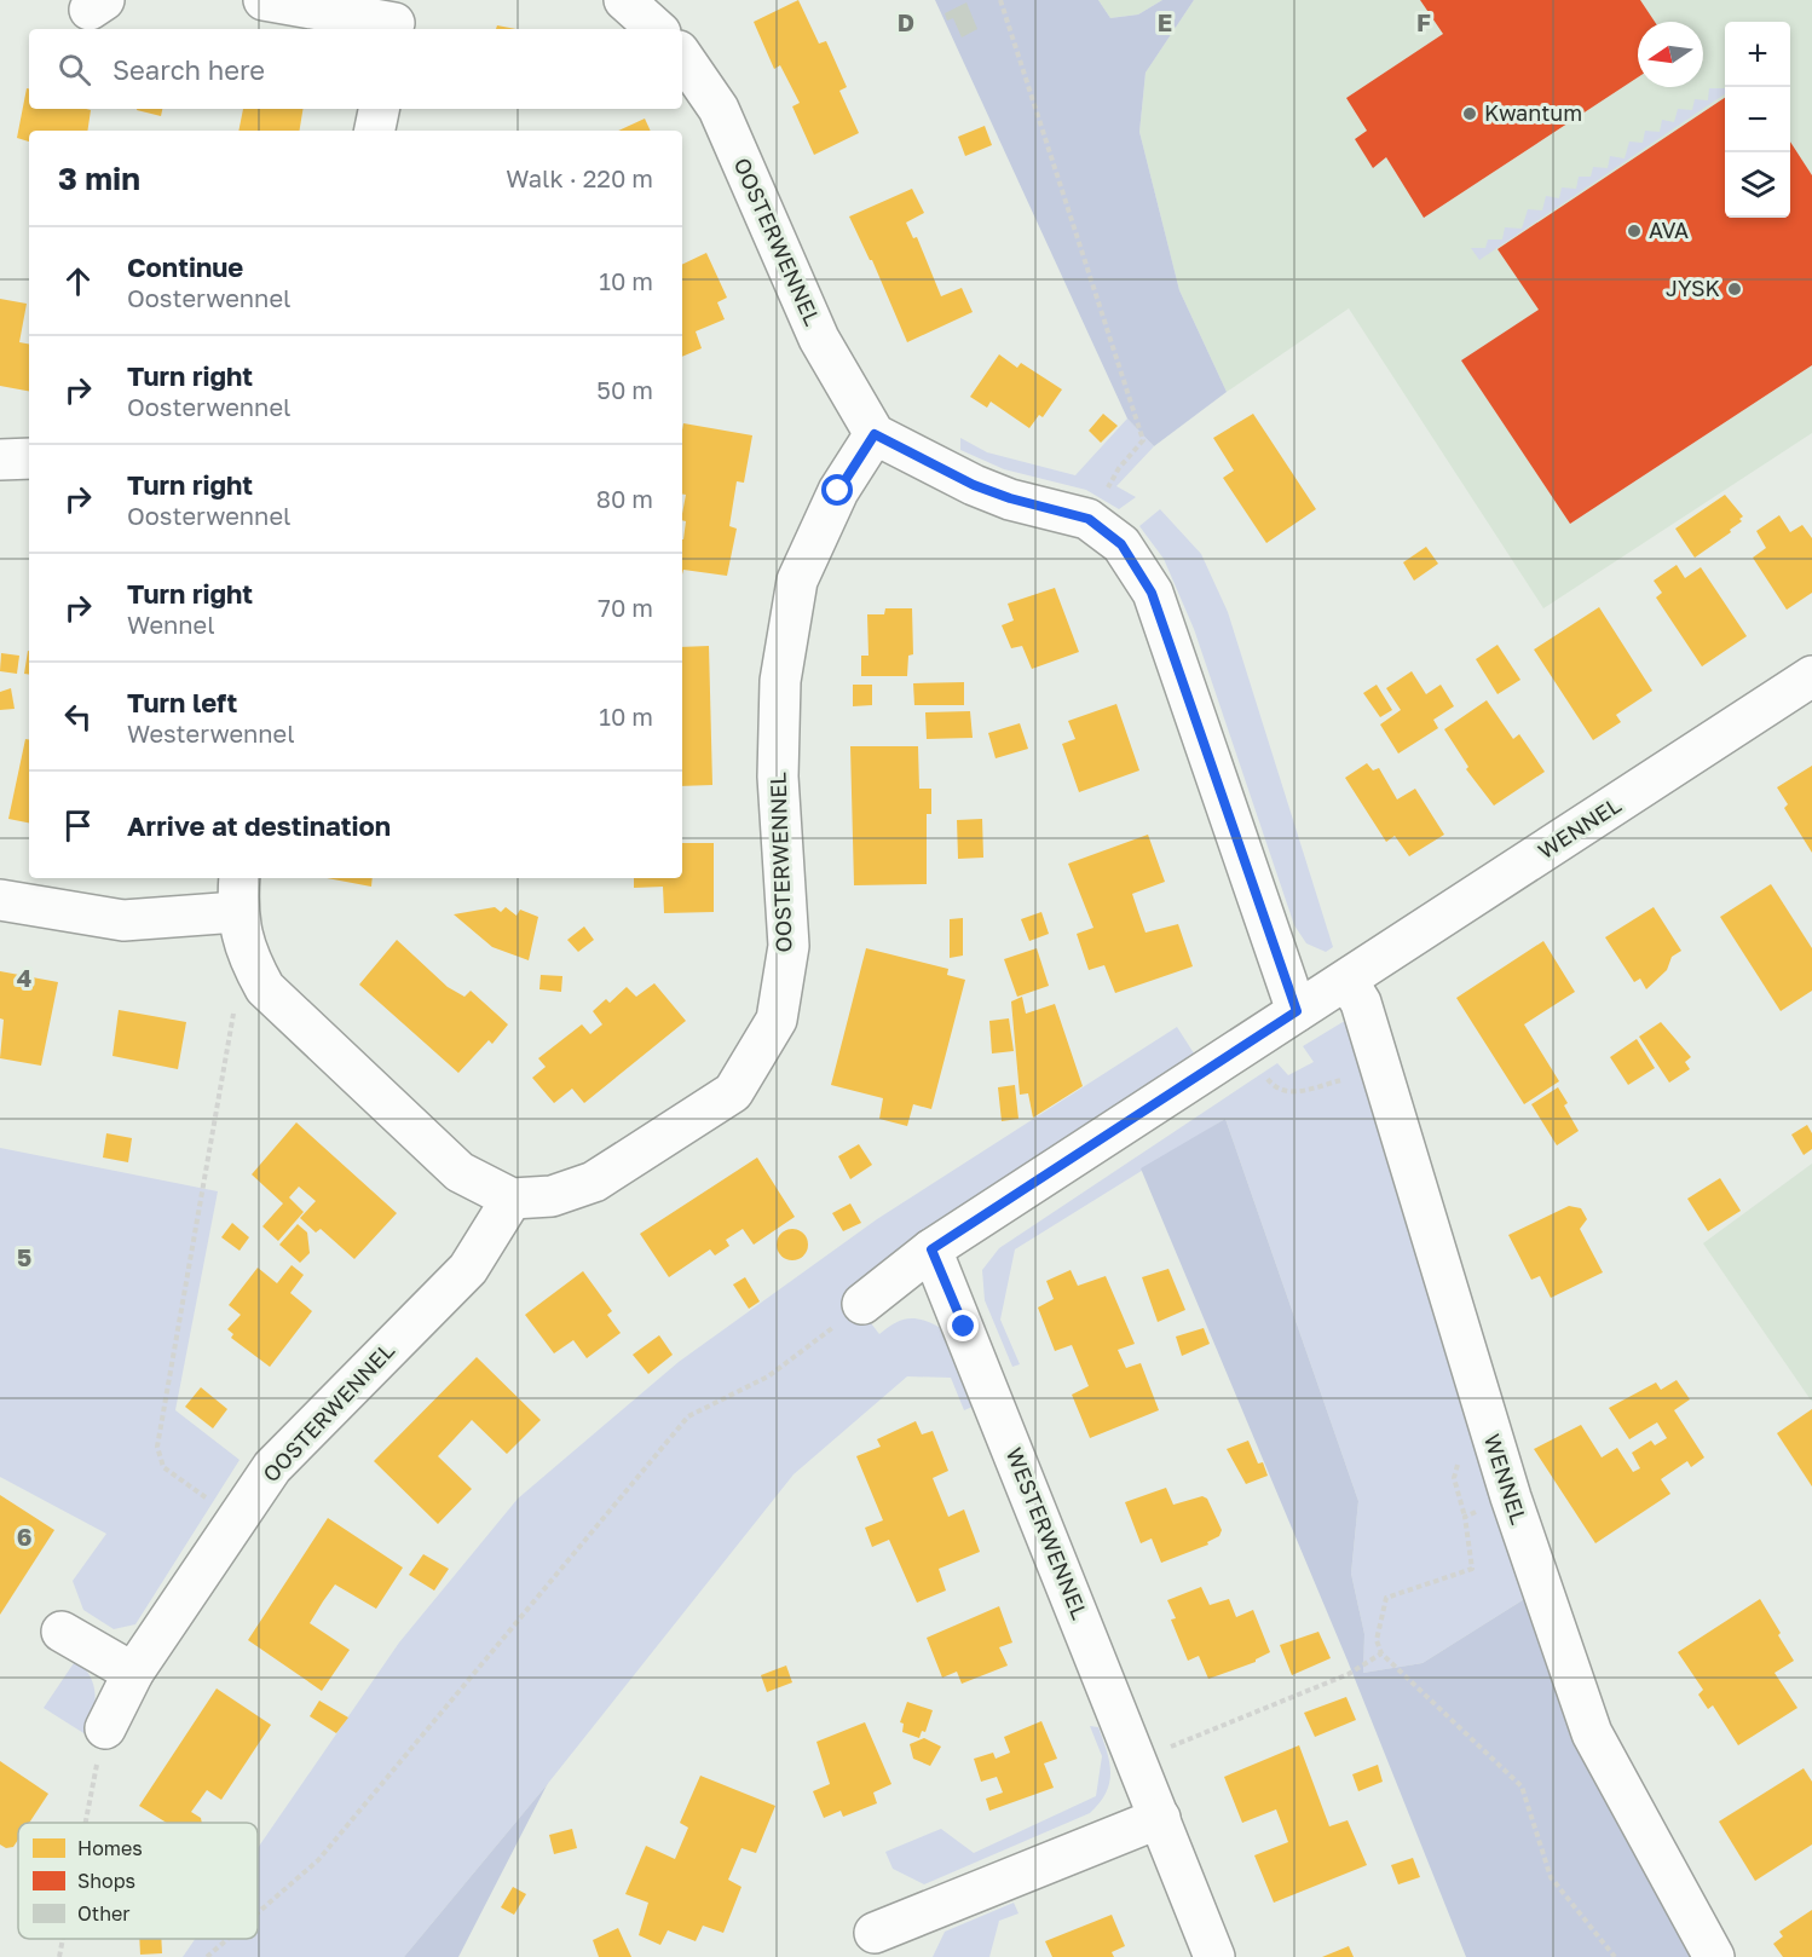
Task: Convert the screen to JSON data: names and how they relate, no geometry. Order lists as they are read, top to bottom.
{
  "streets": {
    "street": ["OOSTERWENNEL", "WENNEL", "WESTERWENNEL"]
  },
  "crossings": [
    ["WENNEL", "WESTERWENNEL"]
  ],
  "places": ["Kwantum", "AVA", "JYSK"],
  "legend": ["Homes", "Shops", "Other"],
  "north": "left",
  "page": {
    "map_buttons": ["+", "−"],
    "search": "Search here",
    "heading": ["3 min", "Walk · 220 m"],
    "list": [
      ["Continue", "Oosterwennel", "10 m"],
      ["Turn right", "Oosterwennel", "50 m"],
      ["Turn right", "Oosterwennel", "80 m"],
      ["Turn right", "Wennel", "70 m"],
      ["Turn left", "Westerwennel", "10 m"],
      "Arrive at destination"
    ]
  },
  "grid": {
    "columns": ["D", "E", "F"],
    "rows": ["4", "5", "6"]
  }
}
